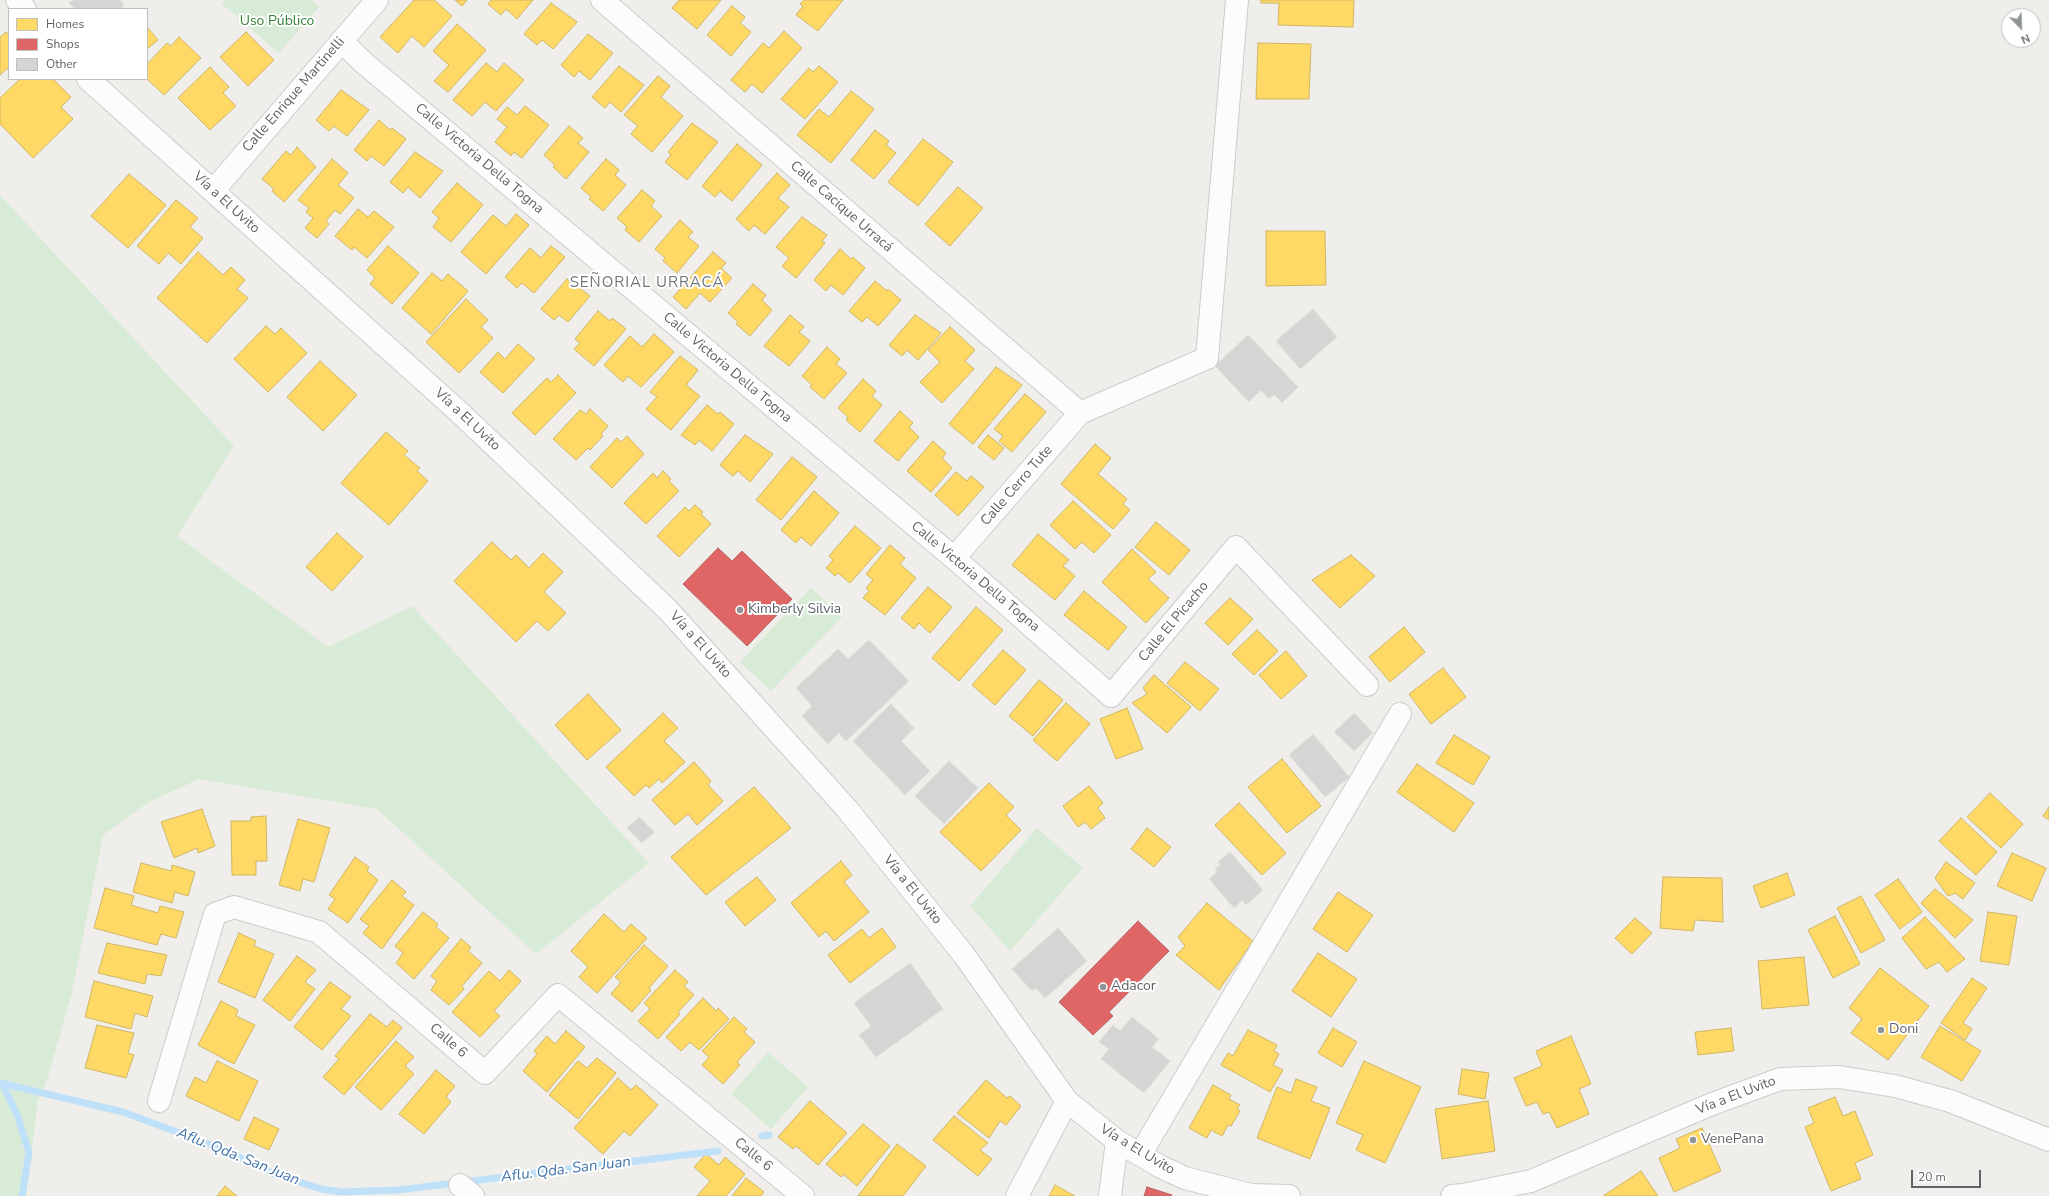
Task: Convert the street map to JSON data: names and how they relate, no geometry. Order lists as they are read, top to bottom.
{
  "streets": {
    "street": [
      "Calle Enrique Martinelli",
      "Calle Victoria Della Togna",
      "Vía a El Uvito",
      "Calle Cacique Urracá",
      "Calle Cerro Tute",
      "Calle El Picacho",
      "Calle 6"
    ]
  },
  "crossings": [
    ["Calle Enrique Martinelli", "Calle Victoria Della Togna"],
    ["Calle Enrique Martinelli", "Vía a El Uvito"],
    ["Calle Victoria Della Togna", "Calle Cerro Tute"],
    ["Calle Victoria Della Togna", "Calle El Picacho"],
    ["Calle Cacique Urracá", "Calle Cerro Tute"]
  ],
  "districts": ["SEÑORIAL URRACÁ"],
  "water": ["Aflu. Qda. San Juan"],
  "parks": ["Uso Público"],
  "places": [
    "Kimberly Silvia",
    "Adacor",
    "Doni",
    "VenePana"
  ],
  "legend": ["Homes", "Shops", "Other"],
  "scale_bar": "20 m",
  "north": "bottom right"
}
